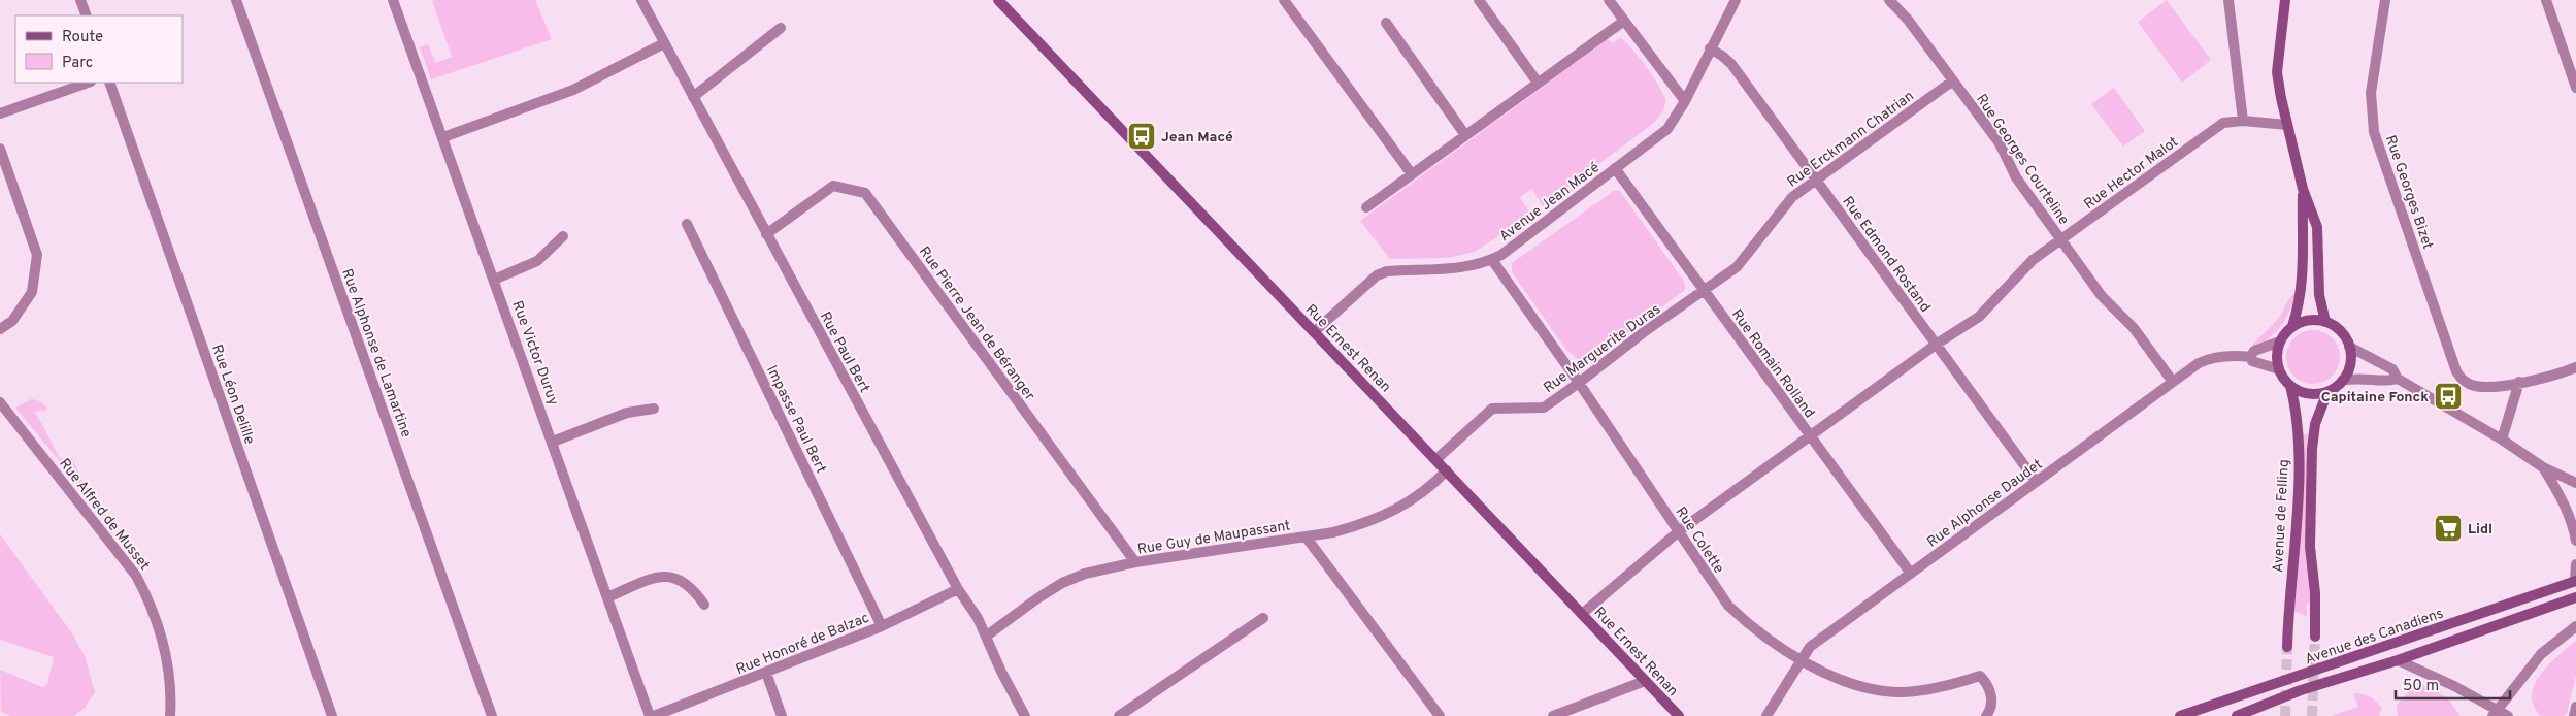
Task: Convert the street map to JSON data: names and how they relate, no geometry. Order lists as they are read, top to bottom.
{
  "streets": {
    "street": [
      "Rue Erckmann Chatrian",
      "Rue Georges Courteline",
      "Rue Hector Malot",
      "Rue Georges Bizet",
      "Avenue Jean Macé",
      "Rue Edmond Rostand",
      "Rue Pierre Jean de Béranger",
      "Rue Ernest Renan",
      "Rue Marguerite Duras",
      "Rue Paul Bert",
      "Rue Alphonse de Lamartine",
      "Rue Victor Duruy",
      "Rue Romain Rolland",
      "Rue Léon Delille",
      "Impasse Paul Bert",
      "Rue Alphonse Daudet",
      "Rue Alfred de Musset",
      "Avenue de Felling",
      "Rue Guy de Maupassant",
      "Rue Colette",
      "Avenue des Canadiens",
      "Rue Honoré de Balzac"
    ]
  },
  "crossings": [
    ["Rue Erckmann Chatrian", "Rue Georges Courteline"],
    ["Rue Erckmann Chatrian", "Rue Edmond Rostand"],
    ["Rue Erckmann Chatrian", "Rue Marguerite Duras"],
    ["Rue Erckmann Chatrian", "Rue Romain Rolland"],
    ["Rue Georges Courteline", "Rue Hector Malot"],
    ["Rue Georges Courteline", "Rue Alphonse Daudet"],
    ["Rue Hector Malot", "Rue Edmond Rostand"],
    ["Rue Hector Malot", "Rue Ernest Renan"],
    ["Rue Hector Malot", "Rue Romain Rolland"],
    ["Rue Hector Malot", "Rue Colette"],
    ["Avenue Jean Macé", "Rue Edmond Rostand"],
    ["Avenue Jean Macé", "Rue Ernest Renan"],
    ["Avenue Jean Macé", "Rue Romain Rolland"],
    ["Avenue Jean Macé", "Rue Colette"],
    ["Rue Edmond Rostand", "Rue Alphonse Daudet"],
    ["Rue Pierre Jean de Béranger", "Rue Paul Bert"],
    ["Rue Pierre Jean de Béranger", "Rue Guy de Maupassant"],
    ["Rue Ernest Renan", "Rue Marguerite Duras"],
    ["Rue Ernest Renan", "Rue Guy de Maupassant"],
    ["Rue Marguerite Duras", "Rue Romain Rolland"],
    ["Rue Marguerite Duras", "Rue Colette"],
    ["Rue Paul Bert", "Rue Guy de Maupassant"],
    ["Rue Paul Bert", "Rue Honoré de Balzac"],
    ["Rue Romain Rolland", "Rue Alphonse Daudet"],
    ["Impasse Paul Bert", "Rue Honoré de Balzac"],
    ["Rue Alphonse Daudet", "Avenue de Felling"],
    ["Rue Alphonse Daudet", "Rue Colette"]
  ],
  "places": {
    "bus stop": ["Jean Macé", "Capitaine Fonck"],
    "supermarket": ["Lidl"]
  },
  "legend": ["Route", "Parc"],
  "scale_bar": "50 m"
}
